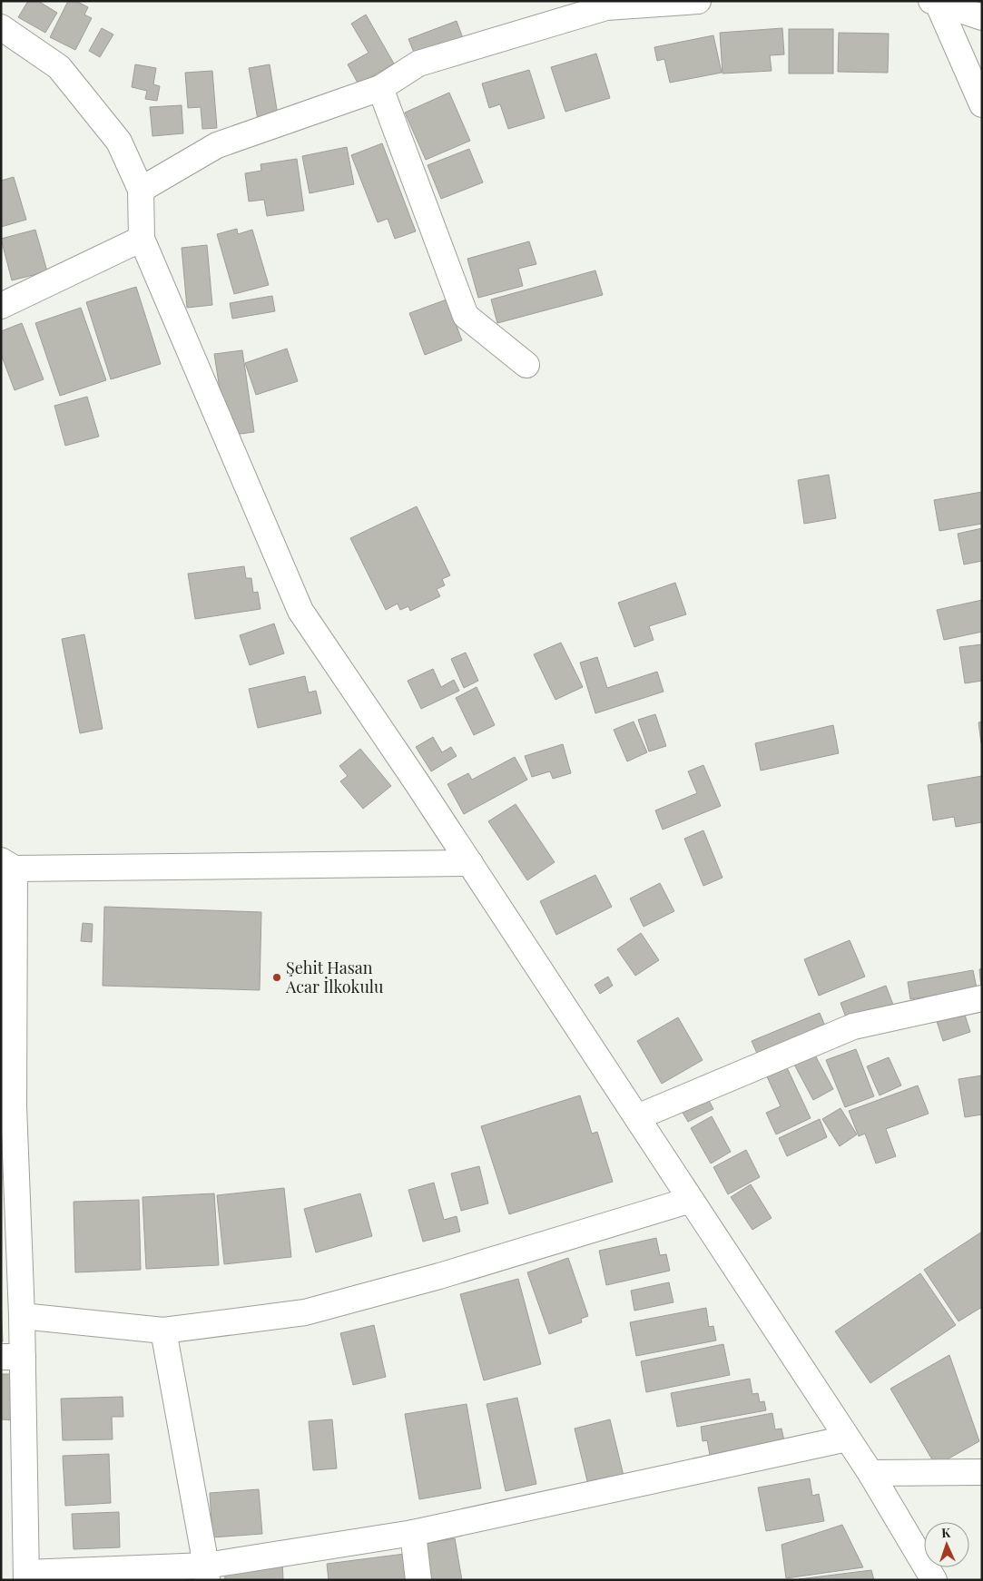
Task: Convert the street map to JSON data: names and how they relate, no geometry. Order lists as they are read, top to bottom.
{
  "places": ["Şehit Hasan Acar İlkokulu"],
  "north": "top"
}
